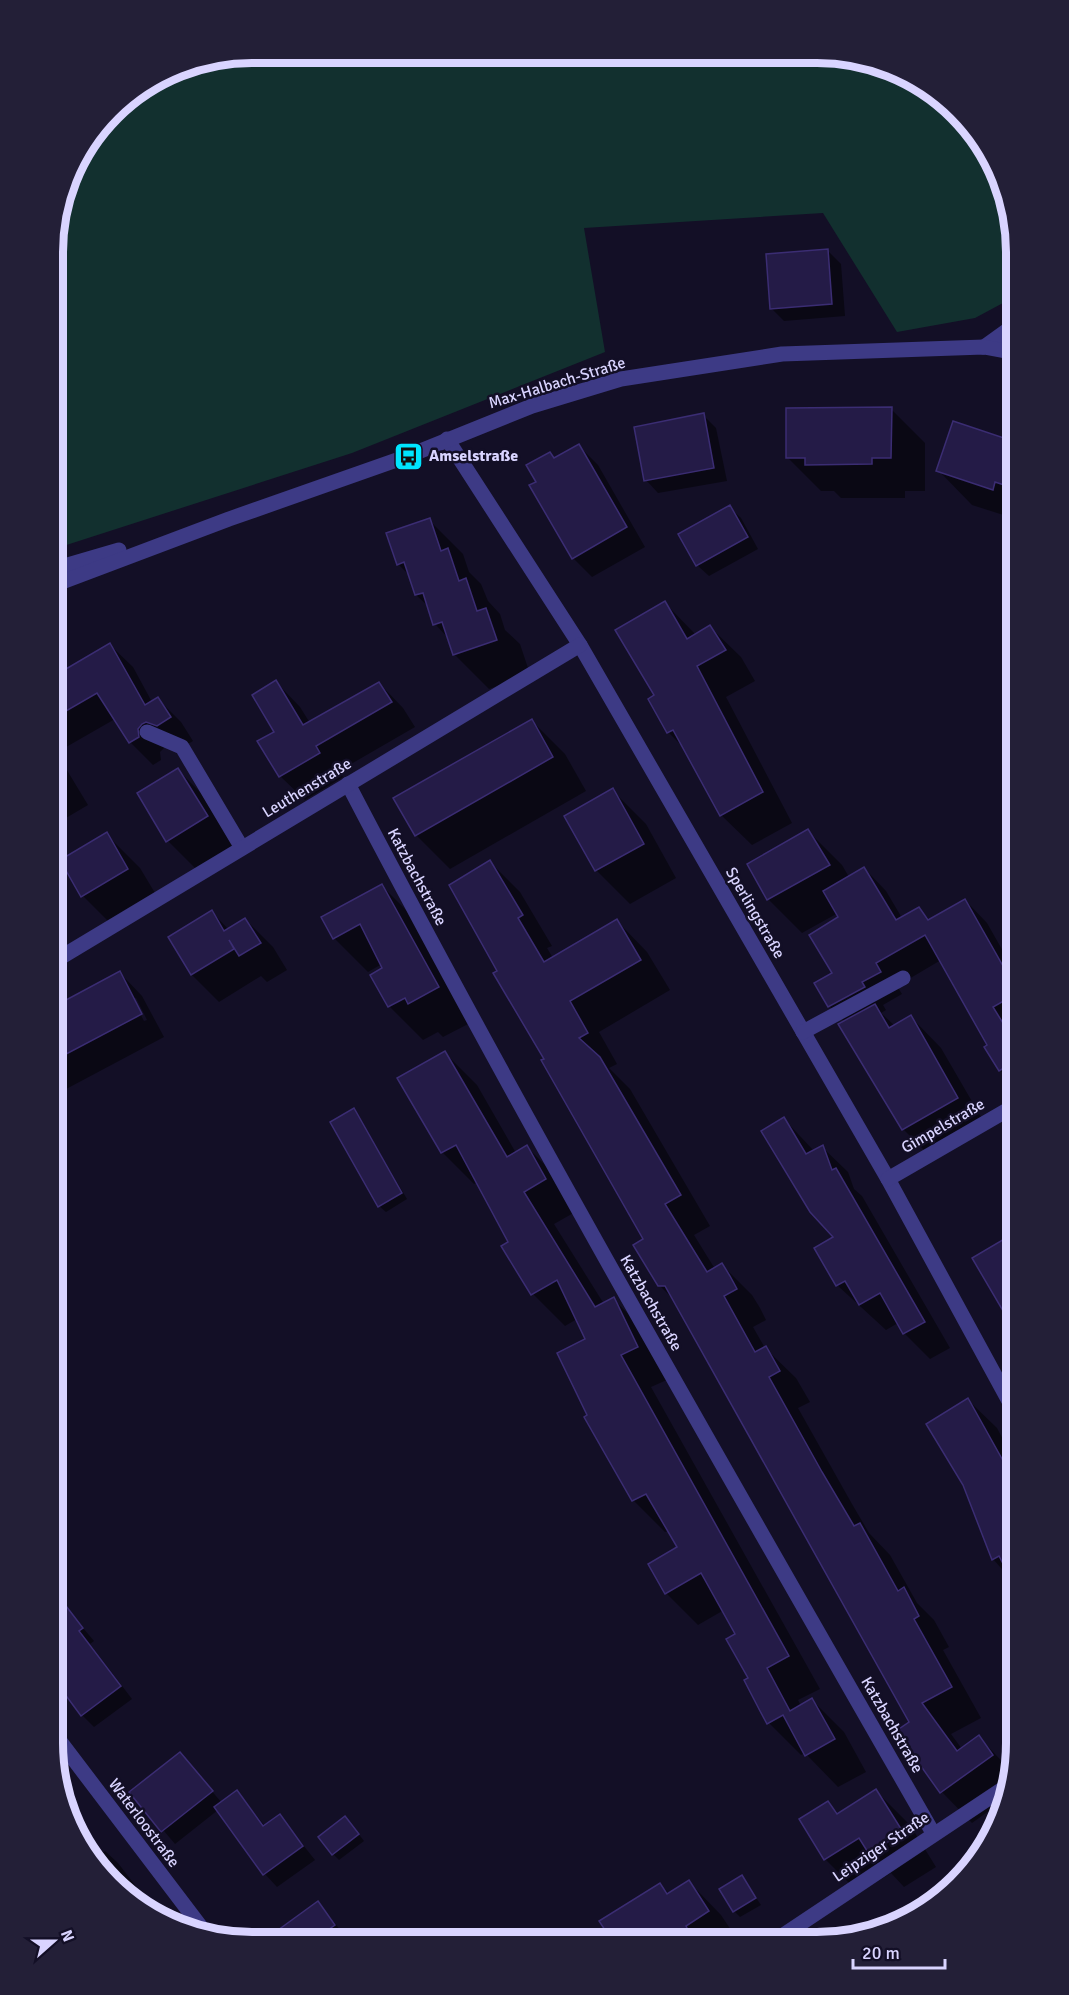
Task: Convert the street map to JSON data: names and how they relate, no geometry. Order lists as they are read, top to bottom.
{
  "streets": {
    "street": [
      "Max-Halbach-Straße",
      "Leuthenstraße",
      "Katzbachstraße",
      "Sperlingstraße",
      "Gimpelstraße",
      "Waterloostraße",
      "Leipziger Straße"
    ]
  },
  "crossings": [
    ["Max-Halbach-Straße", "Sperlingstraße"],
    ["Leuthenstraße", "Katzbachstraße"],
    ["Leuthenstraße", "Sperlingstraße"],
    ["Katzbachstraße", "Leipziger Straße"],
    ["Sperlingstraße", "Gimpelstraße"]
  ],
  "places": {
    "bus stop": ["Amselstraße"]
  },
  "scale_bar": "20 m",
  "north": "right"
}
